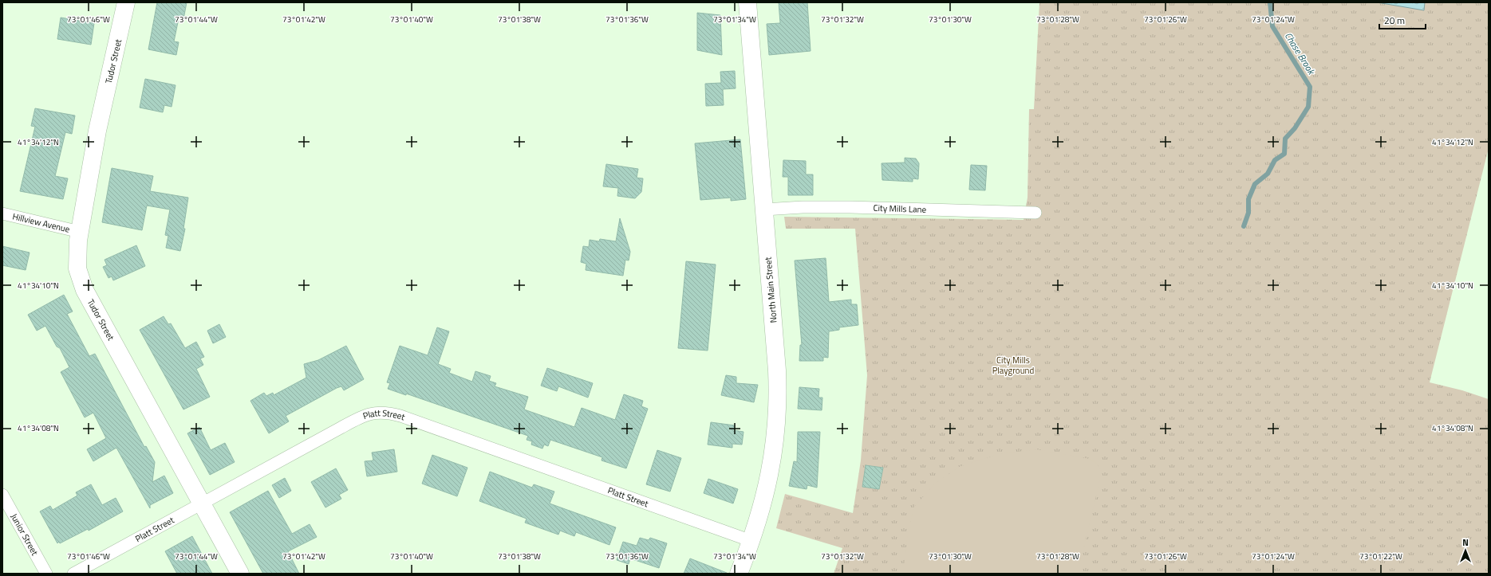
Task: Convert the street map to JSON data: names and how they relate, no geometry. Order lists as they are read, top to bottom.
{
  "streets": {
    "street": [
      "Tudor Street",
      "City Mills Lane",
      "Hillview Avenue",
      "North Main Street",
      "Platt Street",
      "Junior Street"
    ]
  },
  "crossings": [
    ["Tudor Street", "Hillview Avenue"],
    ["Tudor Street", "Platt Street"],
    ["City Mills Lane", "North Main Street"],
    ["North Main Street", "Platt Street"]
  ],
  "water": ["Chase Brook"],
  "parks": ["City Mills Playground"],
  "scale_bar": "20 m",
  "north": "top",
  "coordinates": [
    "73°01'46\"W",
    "73°01'44\"W",
    "73°01'42\"W",
    "73°01'40\"W",
    "73°01'38\"W",
    "73°01'36\"W",
    "73°01'34\"W",
    "73°01'32\"W",
    "73°01'30\"W",
    "73°01'28\"W",
    "73°01'26\"W",
    "73°01'24\"W",
    "41°34'12\"N",
    "41°34'10\"N",
    "41°34'08\"N",
    "73°01'22\"W"
  ]
}
